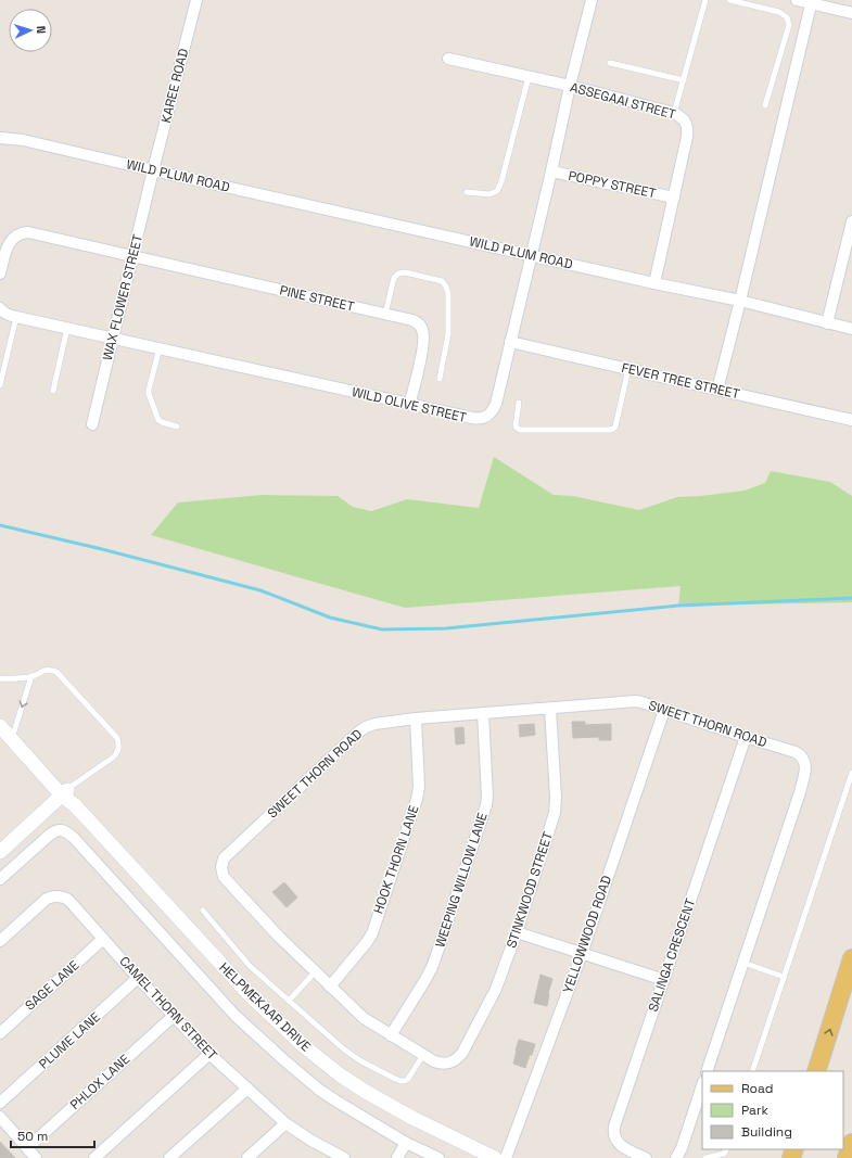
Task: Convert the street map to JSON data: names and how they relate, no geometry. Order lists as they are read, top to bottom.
{
  "streets": {
    "street": [
      "KAREE ROAD",
      "ASSEGAAI STREET",
      "WILD PLUM ROAD",
      "POPPY STREET",
      "WAX FLOWER STREET",
      "PINE STREET",
      "FEVER TREE STREET",
      "WILD OLIVE STREET",
      "SWEET THORN ROAD",
      "HOOK THORN LANE",
      "WEEPING WILLOW LANE",
      "STINKWOOD STREET",
      "YELLOWWOOD ROAD",
      "SALINGA CRESCENT",
      "SAGE LANE",
      "HELPMEKAAR DRIVE",
      "CAMEL THORN STREET",
      "PLUME LANE",
      "PHLOX LANE"
    ]
  },
  "crossings": [
    ["KAREE ROAD", "WILD PLUM ROAD"],
    ["KAREE ROAD", "WAX FLOWER STREET"],
    ["ASSEGAAI STREET", "WILD PLUM ROAD"],
    ["ASSEGAAI STREET", "POPPY STREET"],
    ["ASSEGAAI STREET", "WILD OLIVE STREET"],
    ["WILD PLUM ROAD", "WAX FLOWER STREET"],
    ["WILD PLUM ROAD", "WILD OLIVE STREET"],
    ["POPPY STREET", "WILD OLIVE STREET"],
    ["WAX FLOWER STREET", "PINE STREET"],
    ["WAX FLOWER STREET", "WILD OLIVE STREET"],
    ["PINE STREET", "WILD OLIVE STREET"],
    ["FEVER TREE STREET", "WILD OLIVE STREET"],
    ["SWEET THORN ROAD", "HOOK THORN LANE"],
    ["SWEET THORN ROAD", "WEEPING WILLOW LANE"],
    ["SWEET THORN ROAD", "STINKWOOD STREET"],
    ["SWEET THORN ROAD", "YELLOWWOOD ROAD"],
    ["SWEET THORN ROAD", "SALINGA CRESCENT"],
    ["SAGE LANE", "CAMEL THORN STREET"],
    ["CAMEL THORN STREET", "PLUME LANE"],
    ["CAMEL THORN STREET", "PHLOX LANE"]
  ],
  "legend": ["Road", "Park", "Building"],
  "scale_bar": "50 m",
  "north": "right"
}
